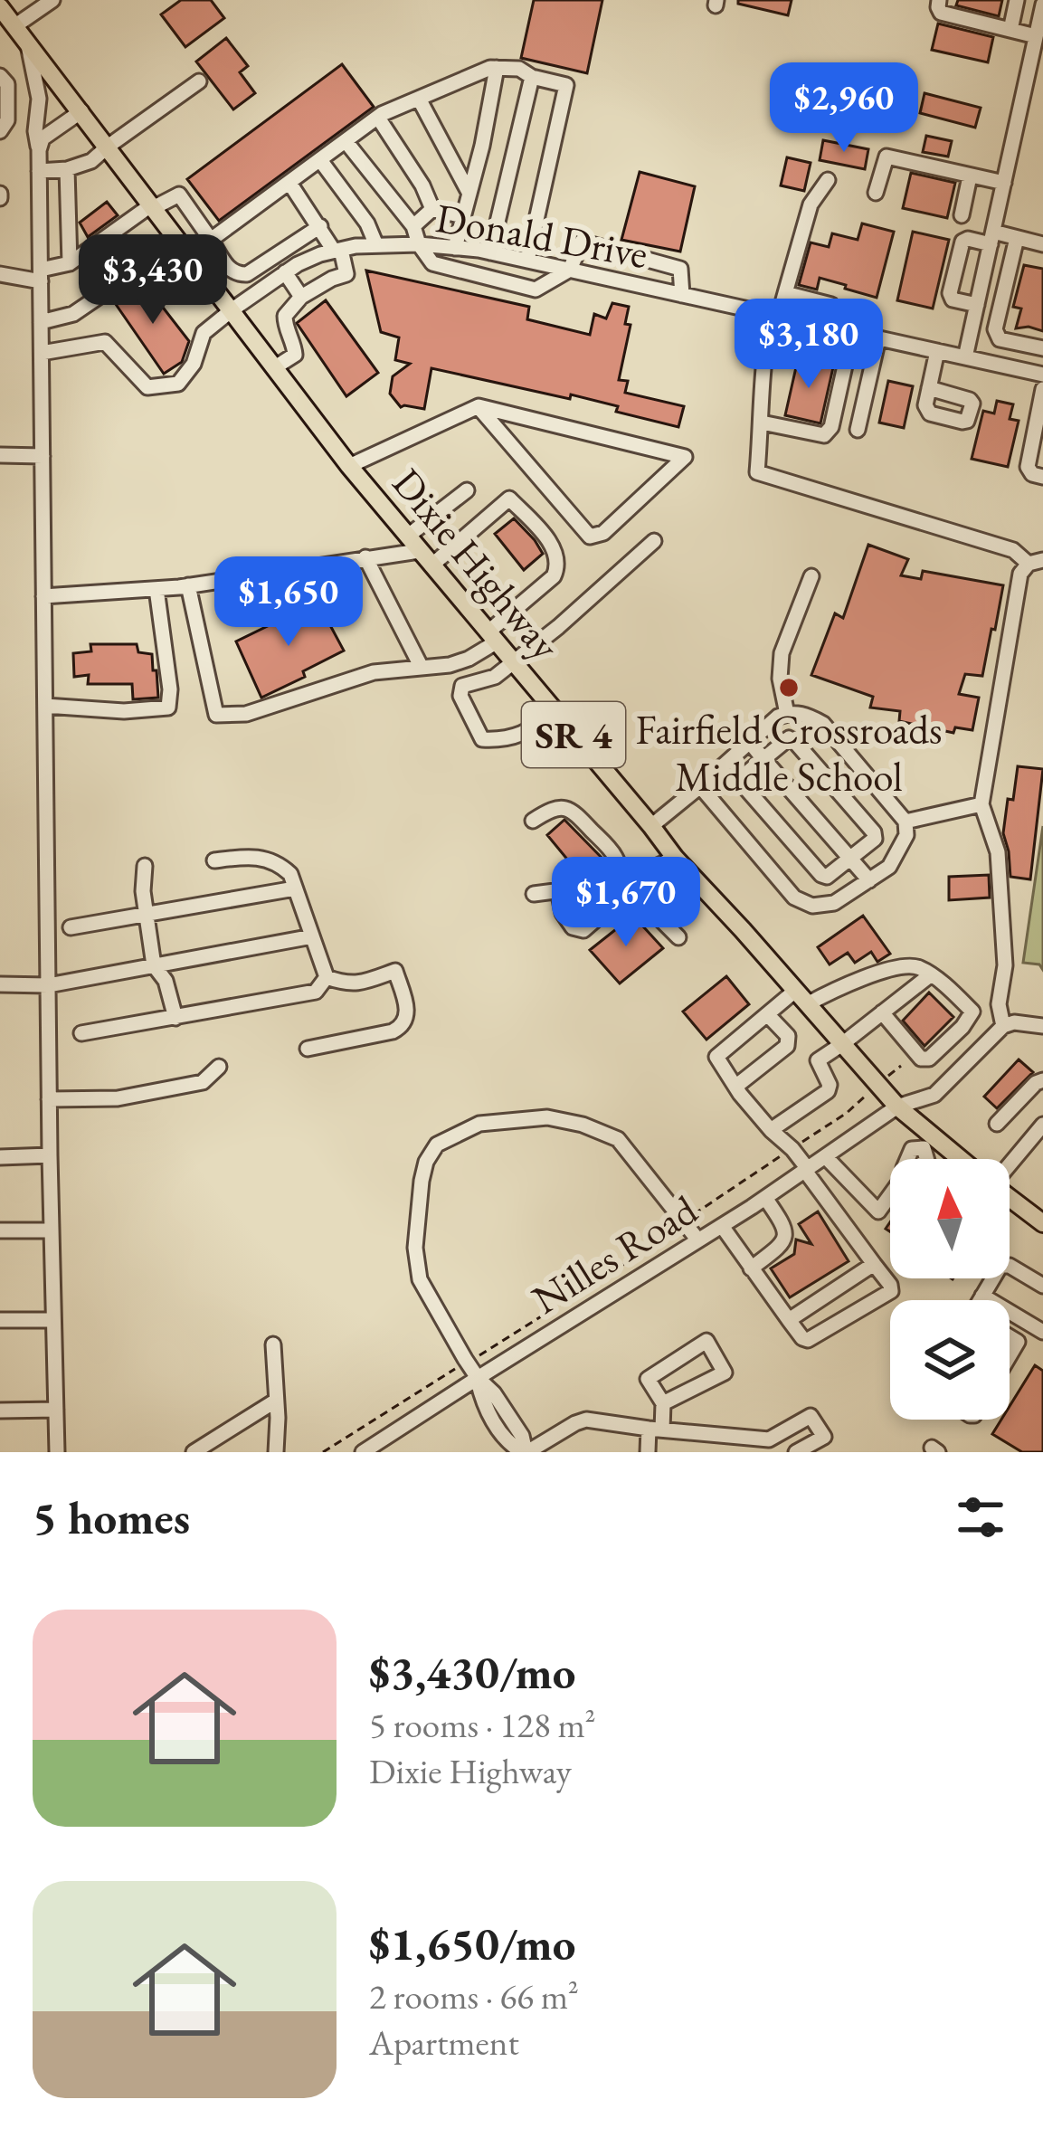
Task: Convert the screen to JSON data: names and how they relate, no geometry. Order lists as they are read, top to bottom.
{
  "streets": {
    "main road": ["Dixie Highway", "SR 4"],
    "street": ["Donald Drive", "Nilles Road"]
  },
  "crossings": [
    ["Donald Drive", "Dixie Highway"],
    ["Dixie Highway", "Nilles Road"]
  ],
  "places": ["Fairfield Crossroads Middle School"],
  "north": "top",
  "page": {
    "price": [
      "$2,960",
      "$3,430",
      "$3,180",
      "$1,650",
      "$1,670"
    ],
    "heading": "5 homes",
    "list": [
      {
        "name": "$3,430/mo",
        "note": "5 rooms · 128 m² · Dixie Highway"
      },
      {
        "name": "$1,650/mo",
        "note": "2 rooms · 66 m² · Apartment"
      }
    ]
  }
}
